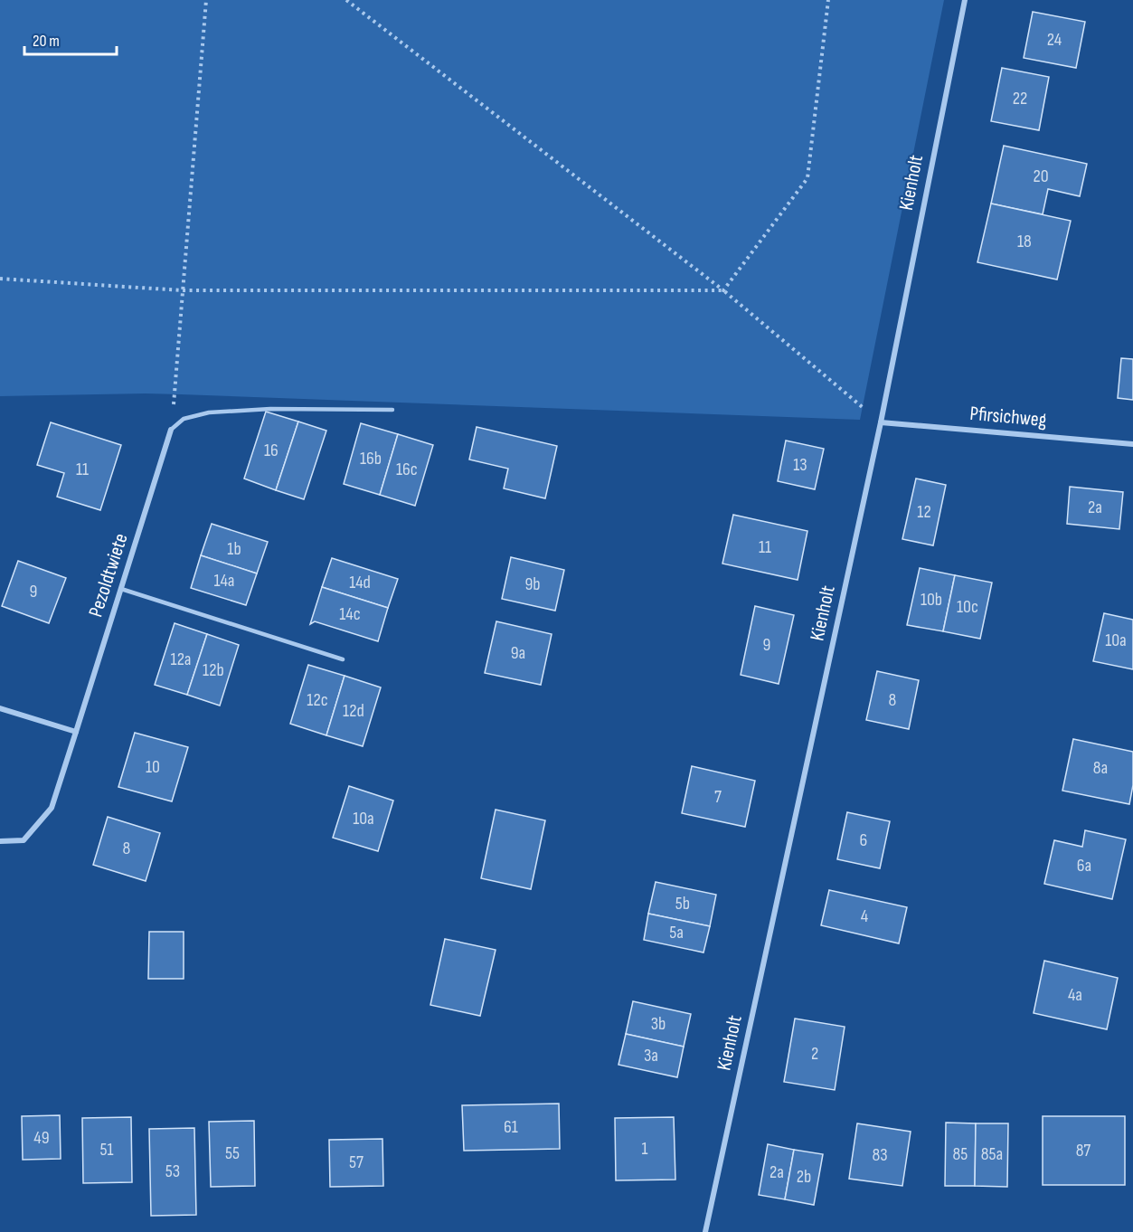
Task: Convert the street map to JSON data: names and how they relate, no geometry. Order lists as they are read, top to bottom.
{
  "streets": {
    "street": ["Kienholt", "Pfirsichweg", "Pezoldtwiete"]
  },
  "crossings": [
    ["Kienholt", "Pfirsichweg"]
  ],
  "house_numbers": [
    "24",
    "22",
    "20",
    "18",
    "16",
    "16b",
    "13",
    "11",
    "16c",
    "2a",
    "12",
    "11",
    "1b",
    "14a",
    "14d",
    "9b",
    "9",
    "10b",
    "10c",
    "14c",
    "10a",
    "9",
    "9a",
    "12a",
    "12b",
    "12c",
    "8",
    "12d",
    "10",
    "8a",
    "7",
    "10a",
    "6",
    "8",
    "6a",
    "5b",
    "4",
    "5a",
    "4a",
    "3b",
    "2",
    "3a",
    "61",
    "49",
    "1",
    "51",
    "87",
    "55",
    "85",
    "85a",
    "83",
    "57",
    "53",
    "2a",
    "2b"
  ],
  "scale_bar": "20 m"
}
